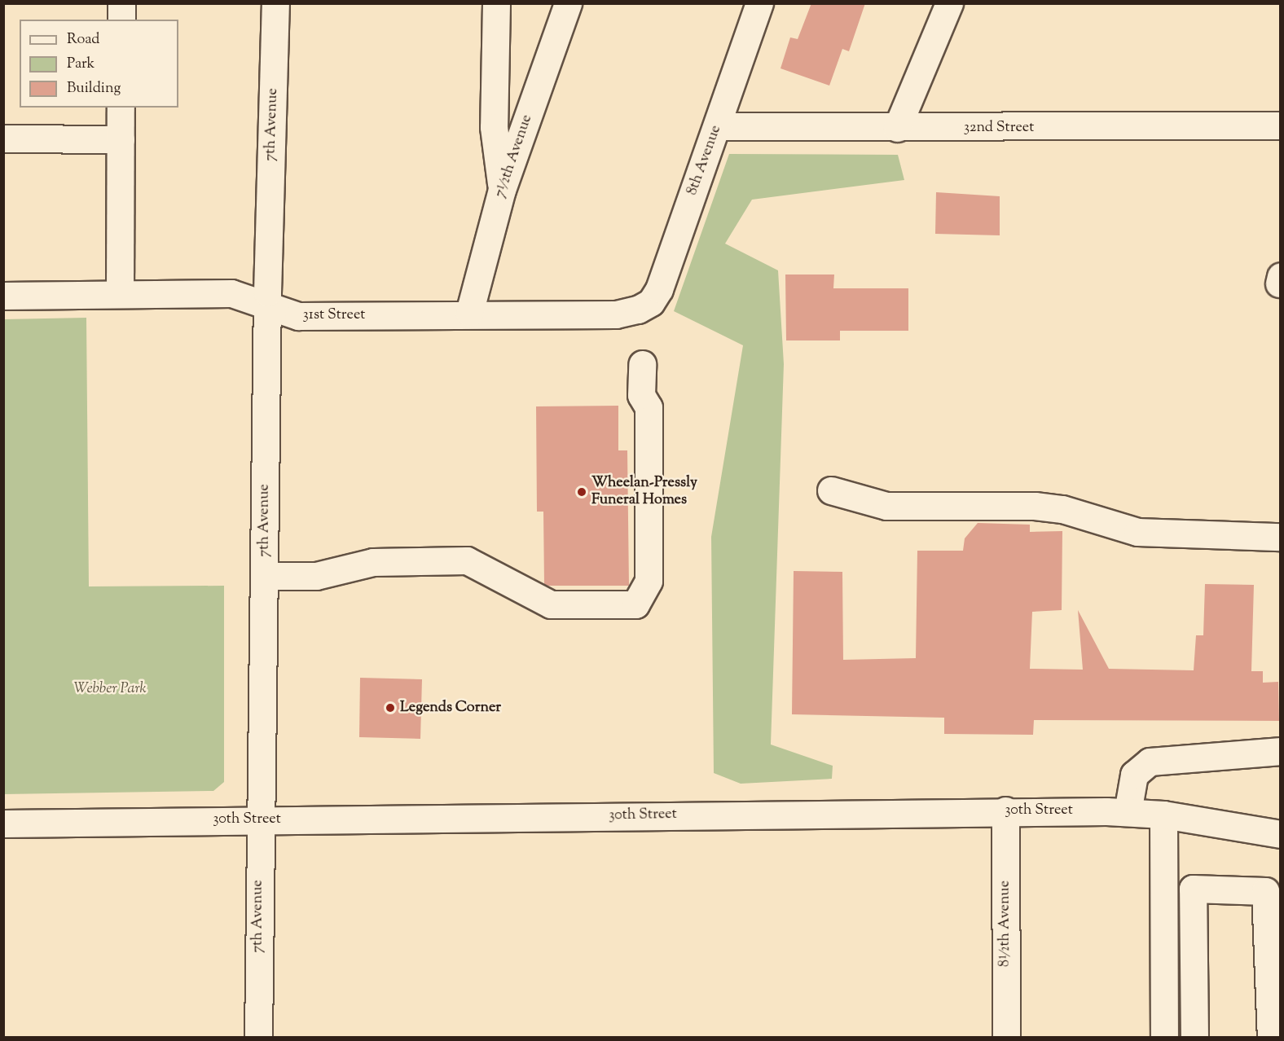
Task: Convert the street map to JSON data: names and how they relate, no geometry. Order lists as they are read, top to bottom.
{
  "streets": {
    "street": [
      "7th Avenue",
      "32nd Street",
      "7½th Avenue",
      "8th Avenue",
      "31st Street",
      "30th Street",
      "8½th Avenue"
    ]
  },
  "crossings": [
    ["7th Avenue", "31st Street"],
    ["7th Avenue", "30th Street"],
    ["32nd Street", "8th Avenue"],
    ["7½th Avenue", "31st Street"],
    ["8th Avenue", "31st Street"],
    ["30th Street", "8½th Avenue"]
  ],
  "parks": ["Webber Park"],
  "places": ["Wheelan-Pressly Funeral Homes", "Legends Corner"],
  "legend": ["Road", "Park", "Building"]
}
